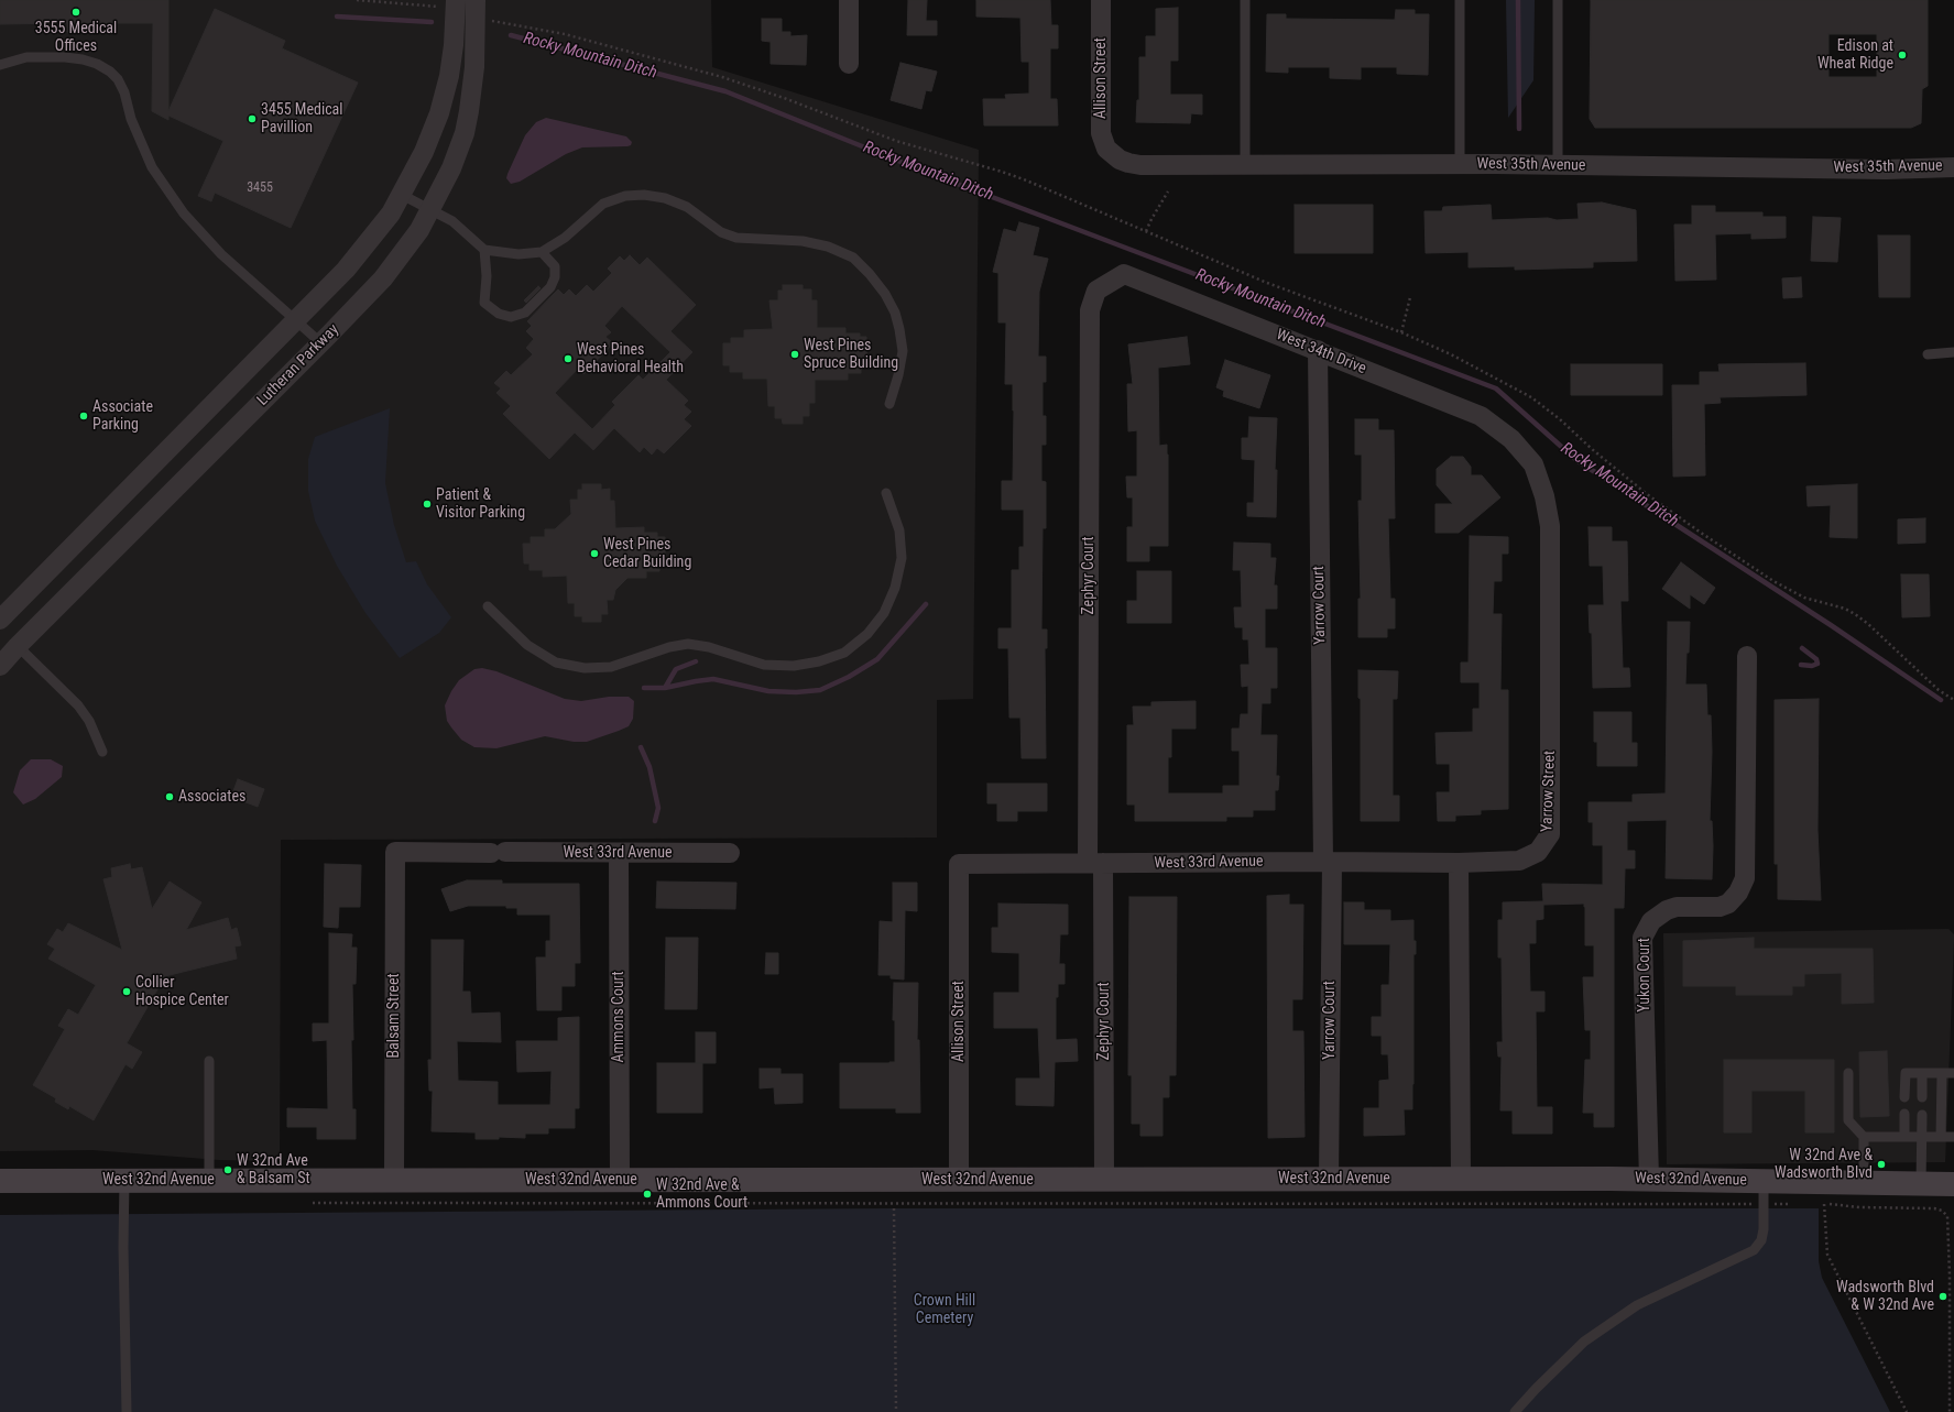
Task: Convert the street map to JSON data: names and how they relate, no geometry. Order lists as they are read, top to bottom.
{
  "streets": {
    "street": [
      "Allison Street",
      "West 35th Avenue",
      "West 34th Drive",
      "Lutheran Parkway",
      "Zephyr Court",
      "Yarrow Court",
      "Yarrow Street",
      "West 33rd Avenue",
      "Yukon Court",
      "Balsam Street",
      "Ammons Court",
      "West 32nd Avenue"
    ]
  },
  "crossings": [
    ["Allison Street", "West 35th Avenue"],
    ["Allison Street", "West 33rd Avenue"],
    ["Allison Street", "West 32nd Avenue"],
    ["West 34th Drive", "Zephyr Court"],
    ["West 34th Drive", "Yarrow Court"],
    ["West 34th Drive", "Yarrow Street"],
    ["Zephyr Court", "West 33rd Avenue"],
    ["Zephyr Court", "West 32nd Avenue"],
    ["Yarrow Court", "West 33rd Avenue"],
    ["Yarrow Court", "West 32nd Avenue"],
    ["Yarrow Street", "West 33rd Avenue"],
    ["West 33rd Avenue", "Balsam Street"],
    ["West 33rd Avenue", "Ammons Court"],
    ["Yukon Court", "West 32nd Avenue"],
    ["Balsam Street", "West 32nd Avenue"],
    ["Ammons Court", "West 32nd Avenue"]
  ],
  "water": ["Rocky Mountain Ditch"],
  "parks": ["Crown Hill Cemetery"],
  "places": [
    "3555 Medical Offices",
    "Edison at Wheat Ridge",
    "3455 Medical Pavillion",
    "West Pines Spruce Building",
    "West Pines Behavioral Health",
    "Associate Parking",
    "Patient & Visitor Parking",
    "West Pines Cedar Building",
    "Associates",
    "Collier Hospice Center",
    "W 32nd Ave & Wadsworth Blvd",
    "W 32nd Ave & Balsam St",
    "W 32nd Ave & Ammons Court",
    "Wadsworth Blvd & W 32nd Ave"
  ],
  "house_numbers": ["3455"]
}
